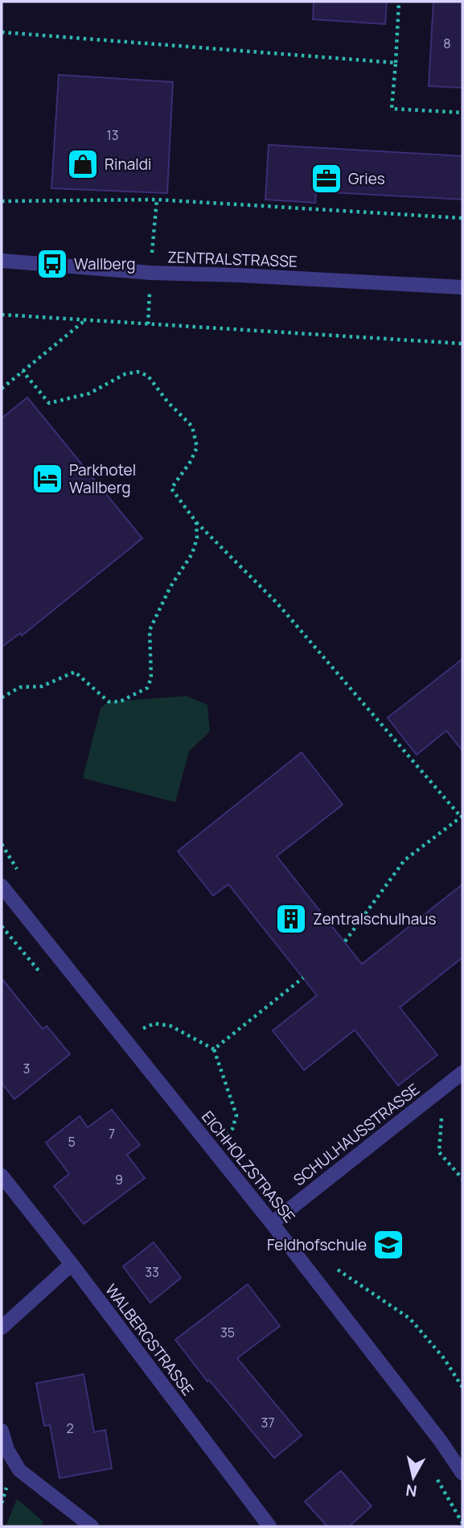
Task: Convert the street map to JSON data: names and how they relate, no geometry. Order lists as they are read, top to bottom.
{
  "streets": {
    "street": [
      "ZENTRALSTRASSE",
      "SCHULHAUSSTRASSE",
      "EICHHOLZSTRASSE",
      "WALBERGSTRASSE"
    ]
  },
  "crossings": [
    ["SCHULHAUSSTRASSE", "EICHHOLZSTRASSE"]
  ],
  "places": {
    "shop": ["Rinaldi"],
    "office": ["Gries"],
    "bus stop": ["Wallberg"],
    "hotel": ["Parkhotel Wallberg"],
    "building": ["Zentralschulhaus"],
    "school or university": ["Feldhofschule"]
  },
  "house_numbers": [
    "8",
    "13",
    "3",
    "7",
    "5",
    "9",
    "33",
    "35",
    "37",
    "2"
  ],
  "north": "bottom"
}
